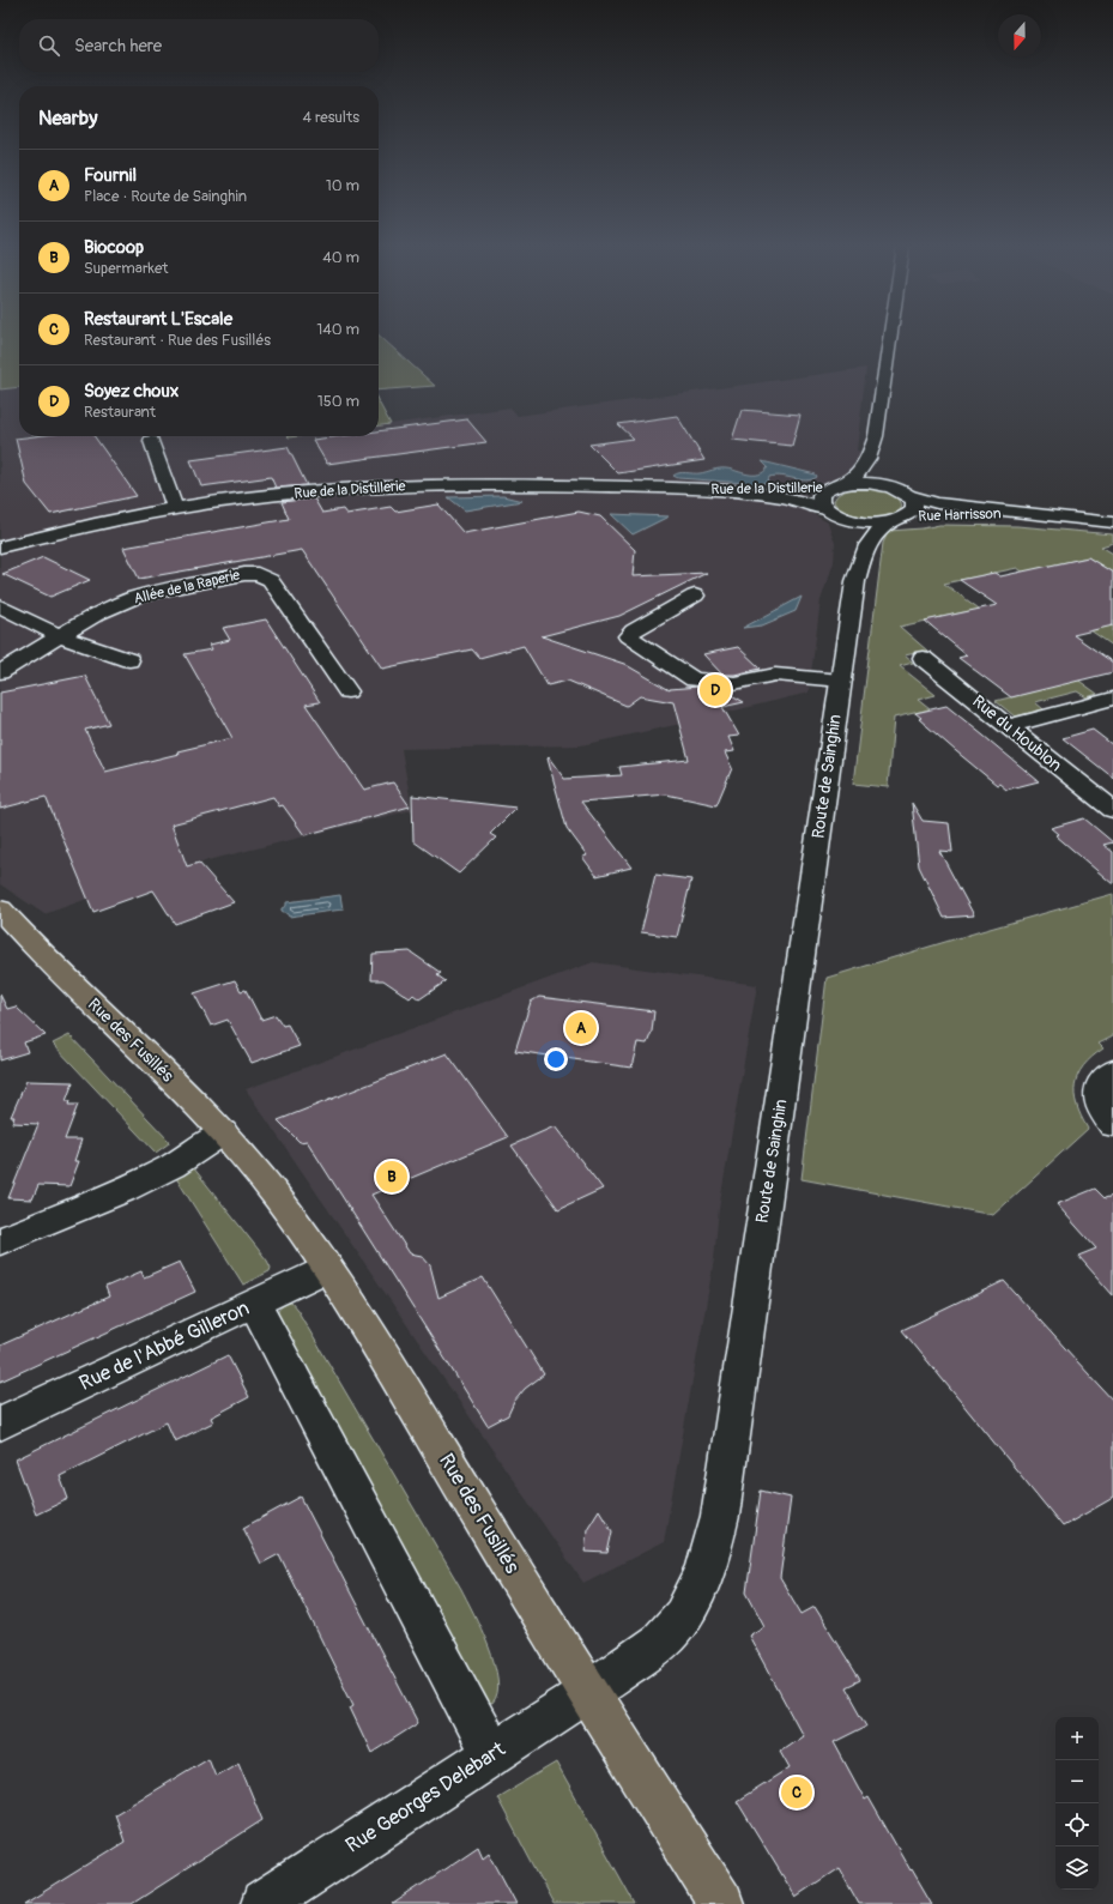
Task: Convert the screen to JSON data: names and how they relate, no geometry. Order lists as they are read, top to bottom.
{
  "streets": {
    "main road": ["Rue des Fusillés"],
    "street": [
      "Rue de la Distillerie",
      "Rue Harrisson",
      "Allée de la Raperie",
      "Rue du Houblon",
      "Route de Sainghin",
      "Rue de l'Abbé Gilleron",
      "Rue Georges Delebart"
    ]
  },
  "crossings": [
    ["Rue de la Distillerie", "Rue Harrisson"],
    ["Rue de la Distillerie", "Route de Sainghin"],
    ["Rue Harrisson", "Route de Sainghin"],
    ["Route de Sainghin", "Rue des Fusillés"],
    ["Route de Sainghin", "Rue Georges Delebart"],
    ["Rue des Fusillés", "Rue de l'Abbé Gilleron"],
    ["Rue des Fusillés", "Rue Georges Delebart"]
  ],
  "north": "bottom",
  "page": {
    "search": "Search here",
    "heading": ["Nearby", "4 results"],
    "list": [
      {
        "mark": "A",
        "name": "Fournil",
        "note": "Place · Route de Sainghin",
        "value": "10 m"
      },
      {
        "mark": "B",
        "name": "Biocoop",
        "note": "Supermarket",
        "value": "40 m"
      },
      {
        "mark": "C",
        "name": "Restaurant L'Escale",
        "note": "Restaurant · Rue des Fusillés",
        "value": "140 m"
      },
      {
        "mark": "D",
        "name": "Soyez choux",
        "note": "Restaurant",
        "value": "150 m"
      }
    ],
    "pins": [
      "D",
      "A",
      "B",
      "C"
    ],
    "map_buttons": ["+", "−"]
  }
}
